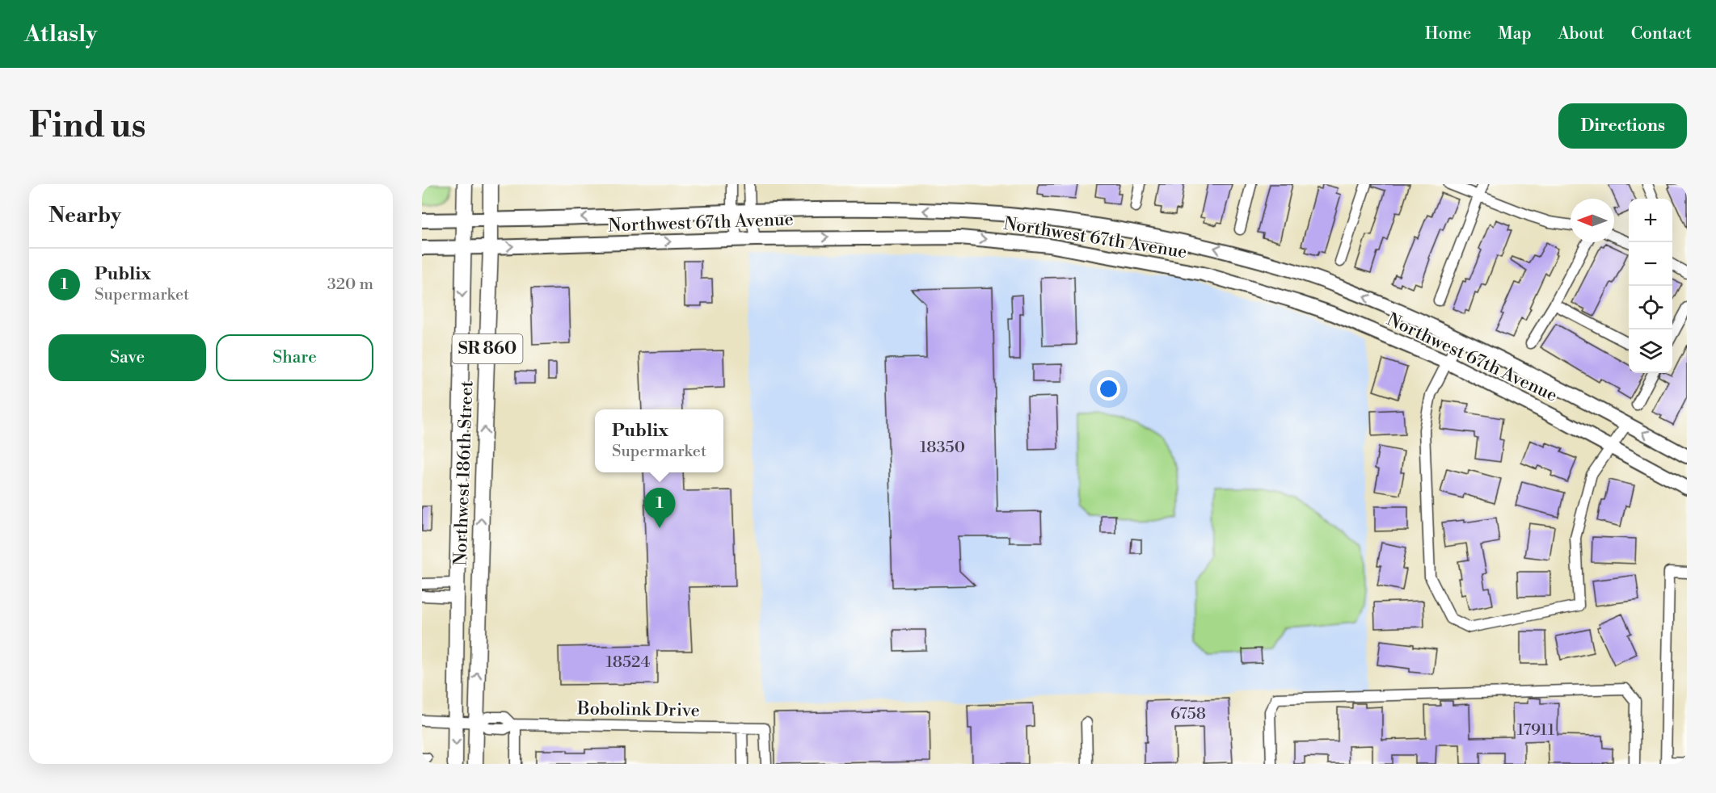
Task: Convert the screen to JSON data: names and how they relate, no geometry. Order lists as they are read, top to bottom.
{
  "streets": {
    "main road": ["Northwest 67th Avenue", "SR 860", "Northwest 186th Street"],
    "street": ["Bobolink Drive"]
  },
  "crossings": [
    ["Northwest 67th Avenue", "Northwest 186th Street"],
    ["Northwest 186th Street", "Bobolink Drive"]
  ],
  "house_numbers": [
    "18350",
    "18524",
    "6758",
    "17911"
  ],
  "north": "left",
  "page": {
    "header": "Atlasly",
    "nav": [
      "Home",
      "Map",
      "About",
      "Contact"
    ],
    "buttons": [
      "Directions",
      ["Save", "Share"]
    ],
    "title": "Find us",
    "heading": "Nearby",
    "map_buttons": ["+", "−"],
    "list": [
      {
        "mark": "1",
        "name": "Publix",
        "note": "Supermarket",
        "value": "320 m"
      }
    ],
    "popup": ["Publix", "Supermarket"],
    "pins": "1"
  }
}
